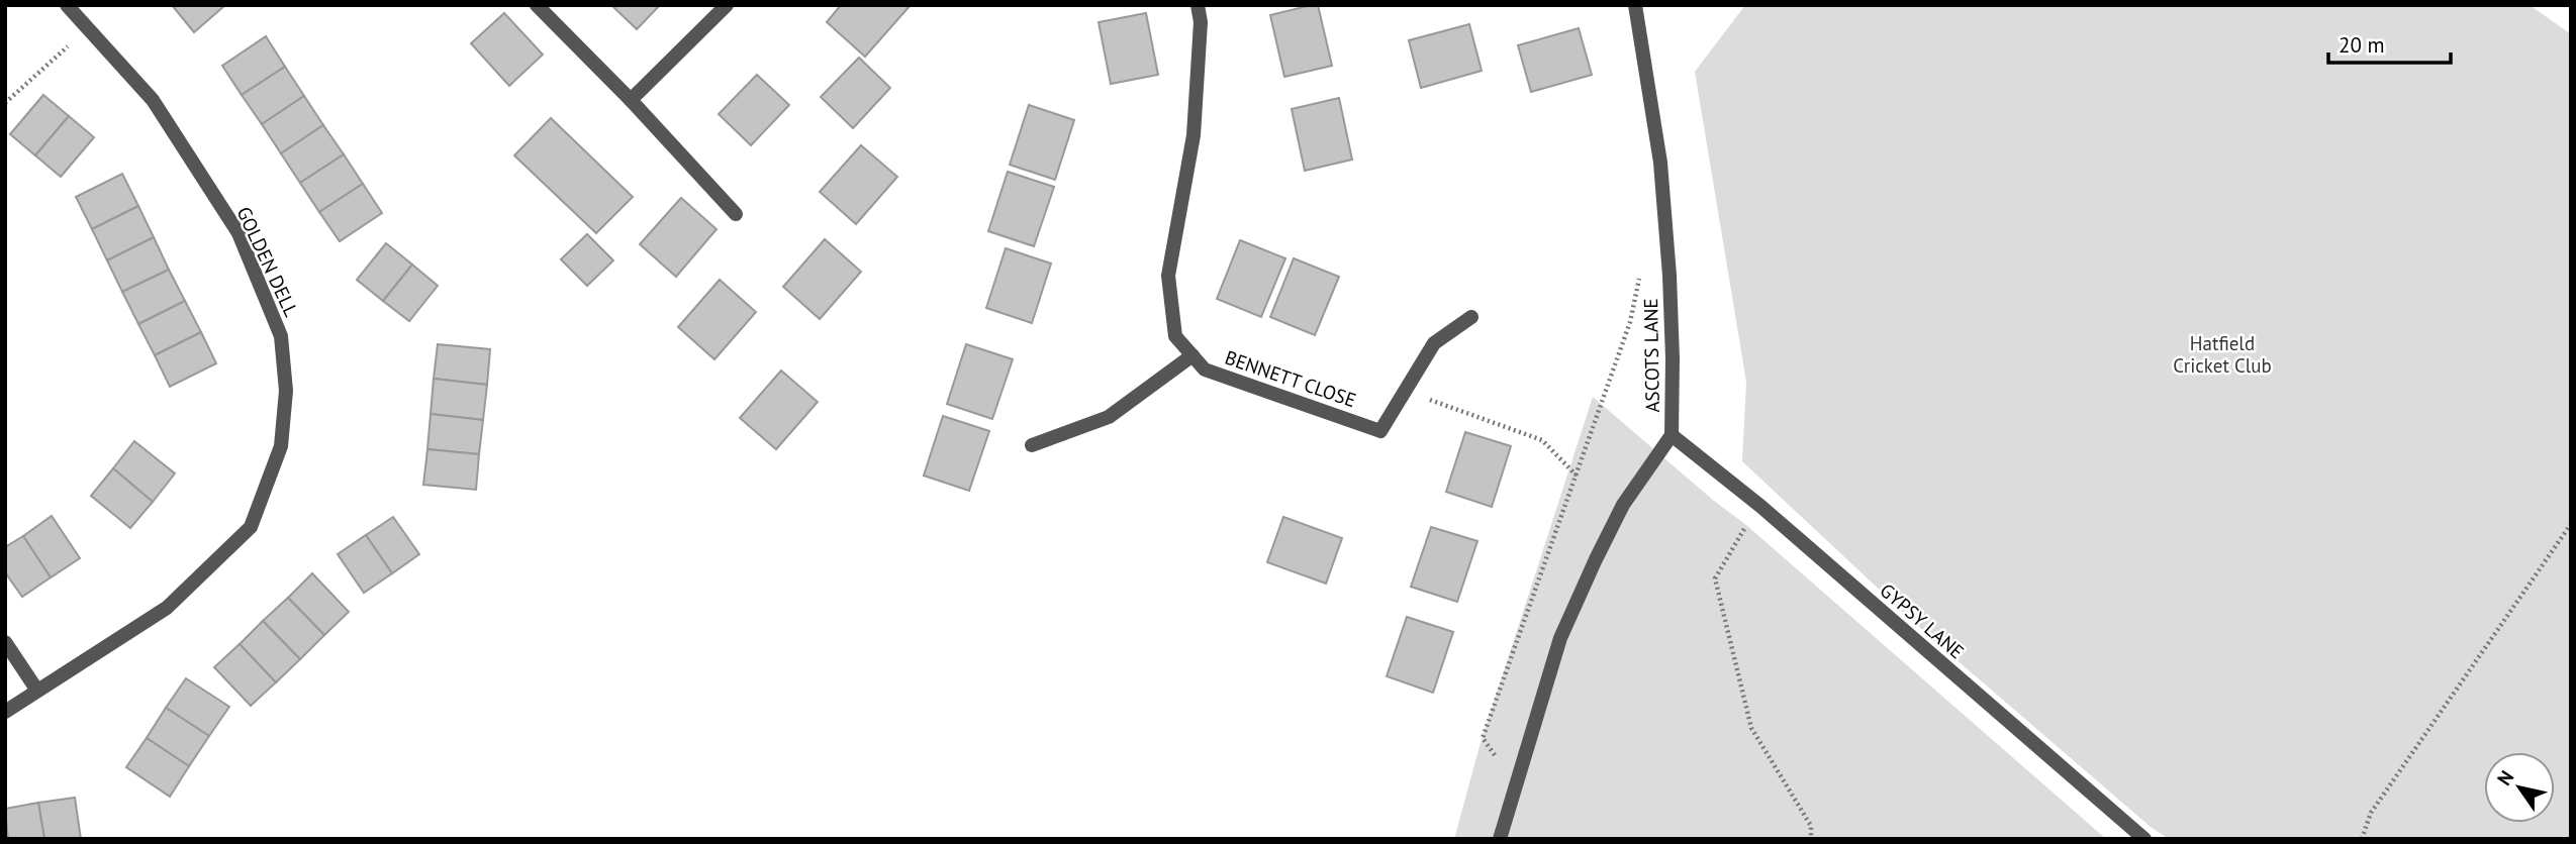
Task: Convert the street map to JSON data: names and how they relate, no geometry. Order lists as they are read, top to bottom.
{
  "streets": {
    "street": [
      "GOLDEN DELL",
      "ASCOTS LANE",
      "BENNETT CLOSE",
      "GYPSY LANE"
    ]
  },
  "crossings": [
    ["ASCOTS LANE", "GYPSY LANE"]
  ],
  "parks": ["Hatfield Cricket Club"],
  "scale_bar": "20 m",
  "north": "top left"
}
